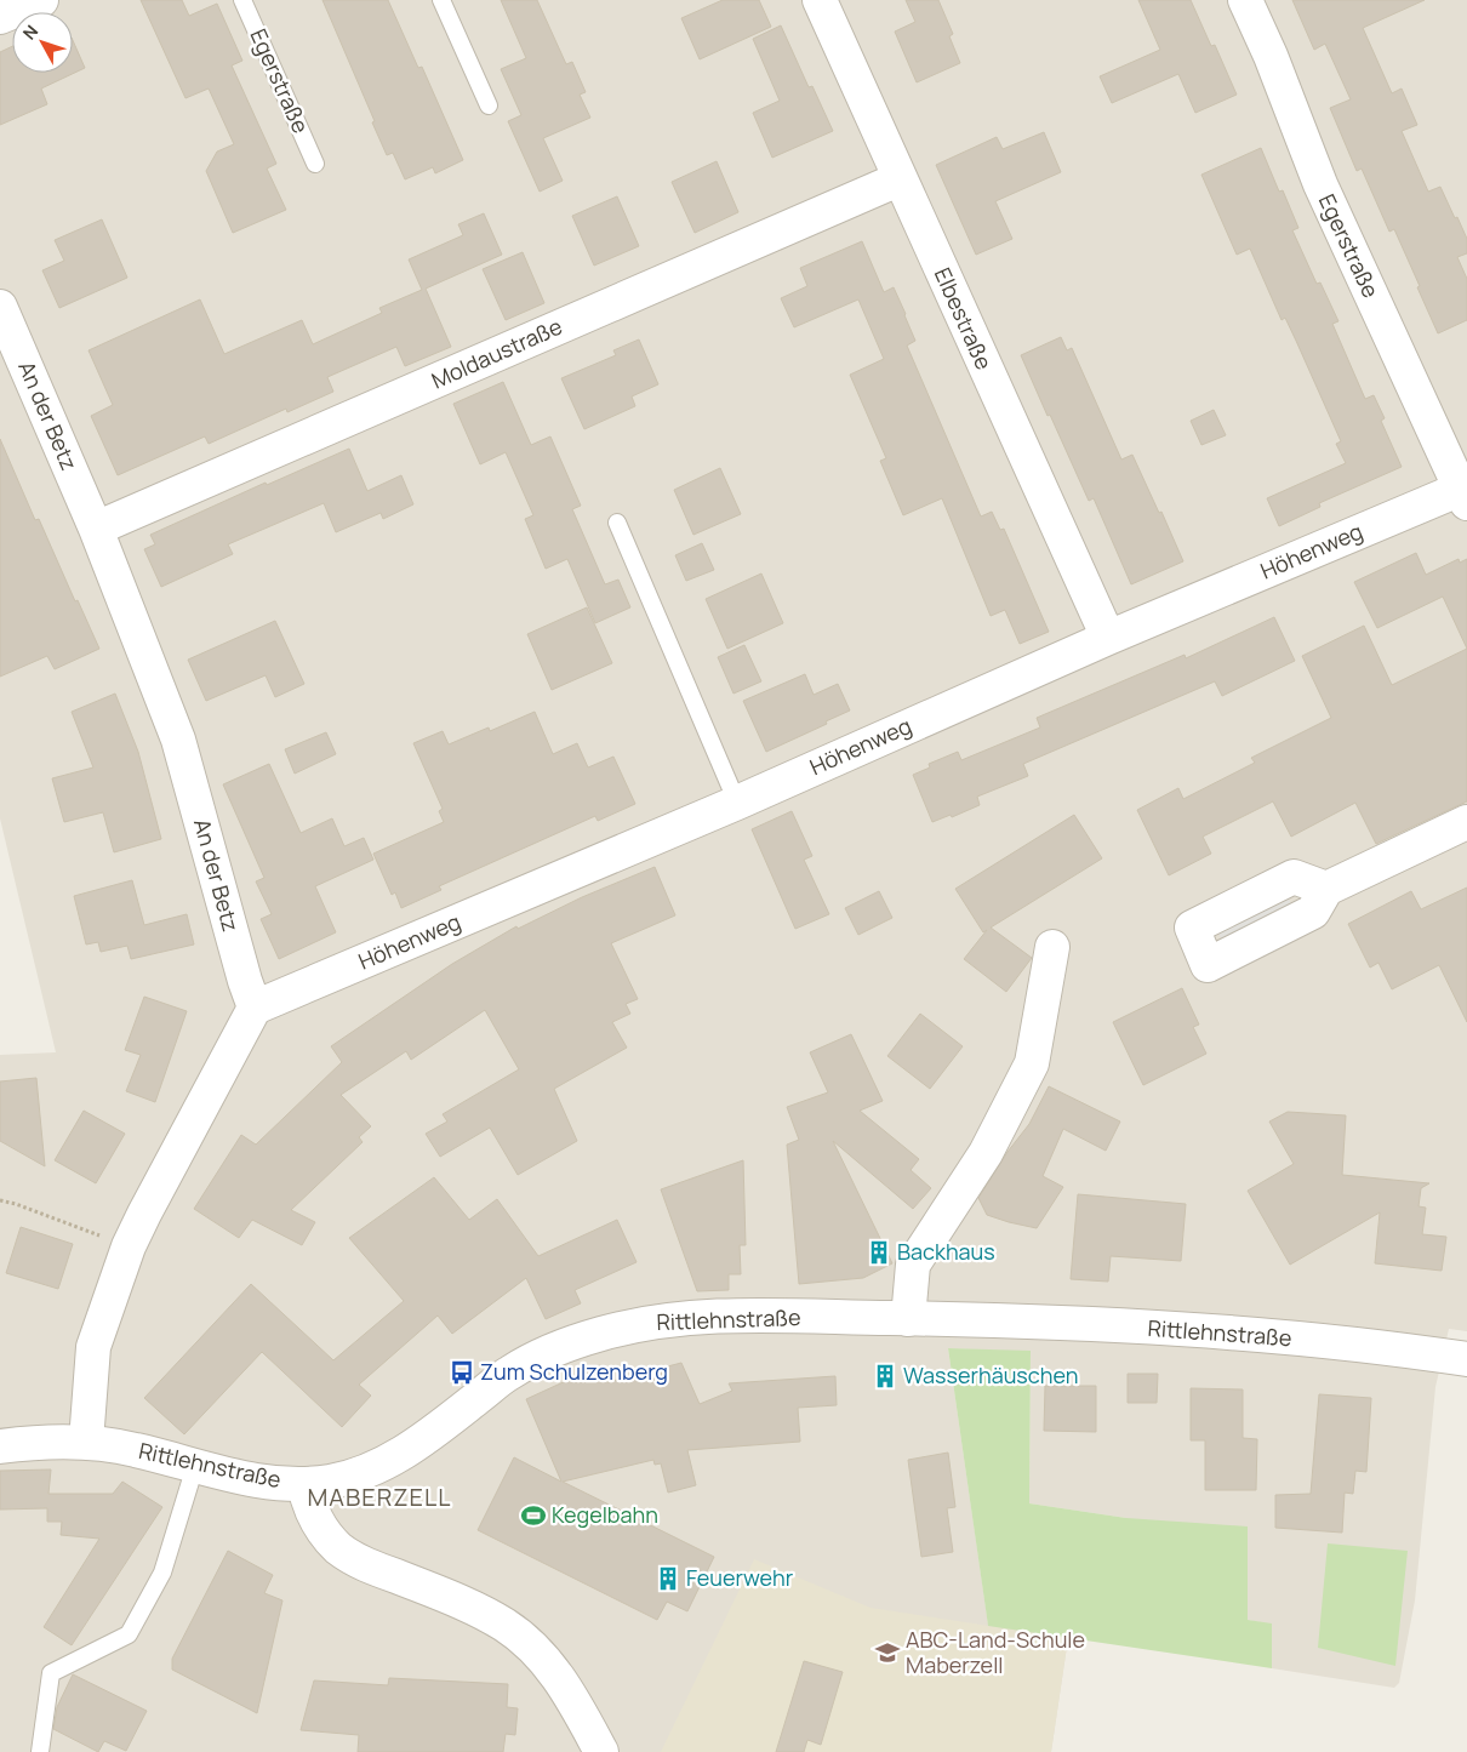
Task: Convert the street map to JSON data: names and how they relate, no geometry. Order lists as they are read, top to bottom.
{
  "streets": {
    "street": [
      "Egerstraße",
      "Elbestraße",
      "Moldaustraße",
      "An der Betz",
      "Höhenweg",
      "Rittlehnstraße"
    ]
  },
  "crossings": [
    ["Egerstraße", "Höhenweg"],
    ["Elbestraße", "Moldaustraße"],
    ["Elbestraße", "Höhenweg"],
    ["Moldaustraße", "An der Betz"],
    ["An der Betz", "Höhenweg"]
  ],
  "districts": ["MABERZELL"],
  "places": {
    "building": ["Backhaus", "Wasserhäuschen", "Feuerwehr"],
    "bus stop": ["Zum Schulzenberg"],
    "sports": ["Kegelbahn"],
    "school or university": ["ABC-Land-Schule Maberzell"]
  },
  "north": "top left"
}
